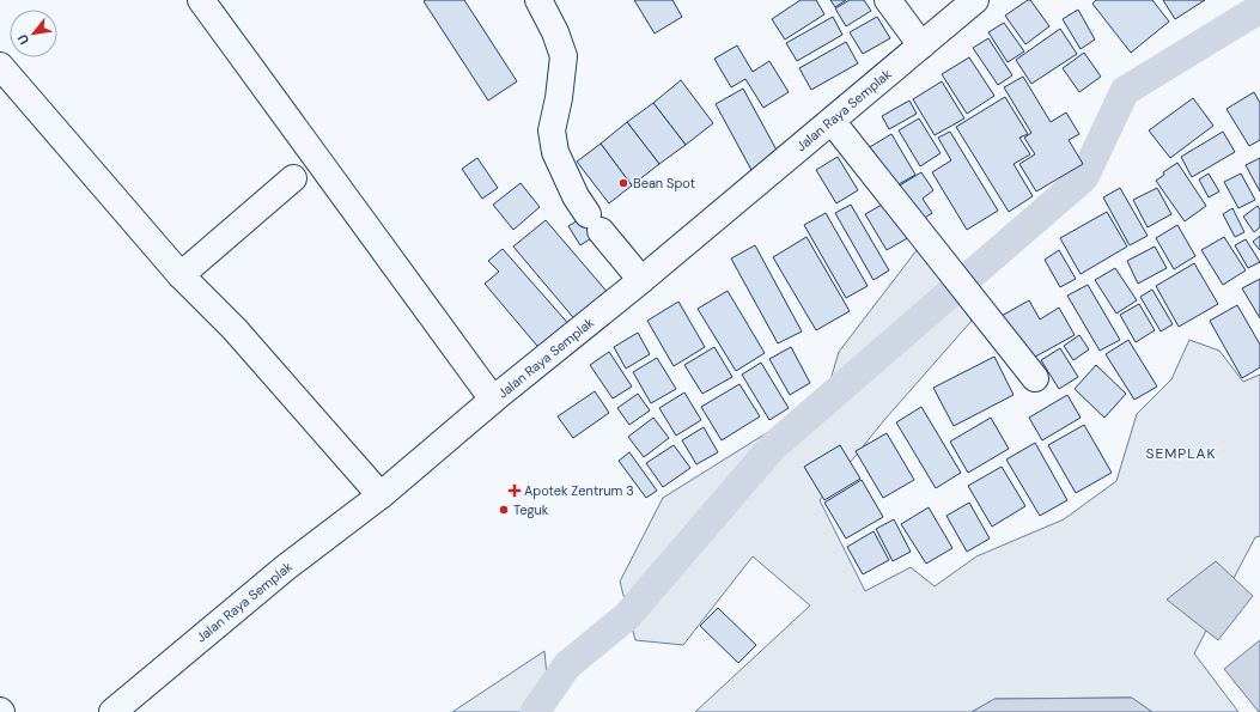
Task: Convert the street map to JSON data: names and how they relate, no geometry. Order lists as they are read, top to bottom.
{
  "streets": {
    "street": ["Jalan Raya Semplak"]
  },
  "districts": ["SEMPLAK"],
  "places": {
    "other": ["Bean Spot", "Teguk"],
    "health": ["Apotek Zentrum 3"]
  },
  "north": "bottom left"
}
